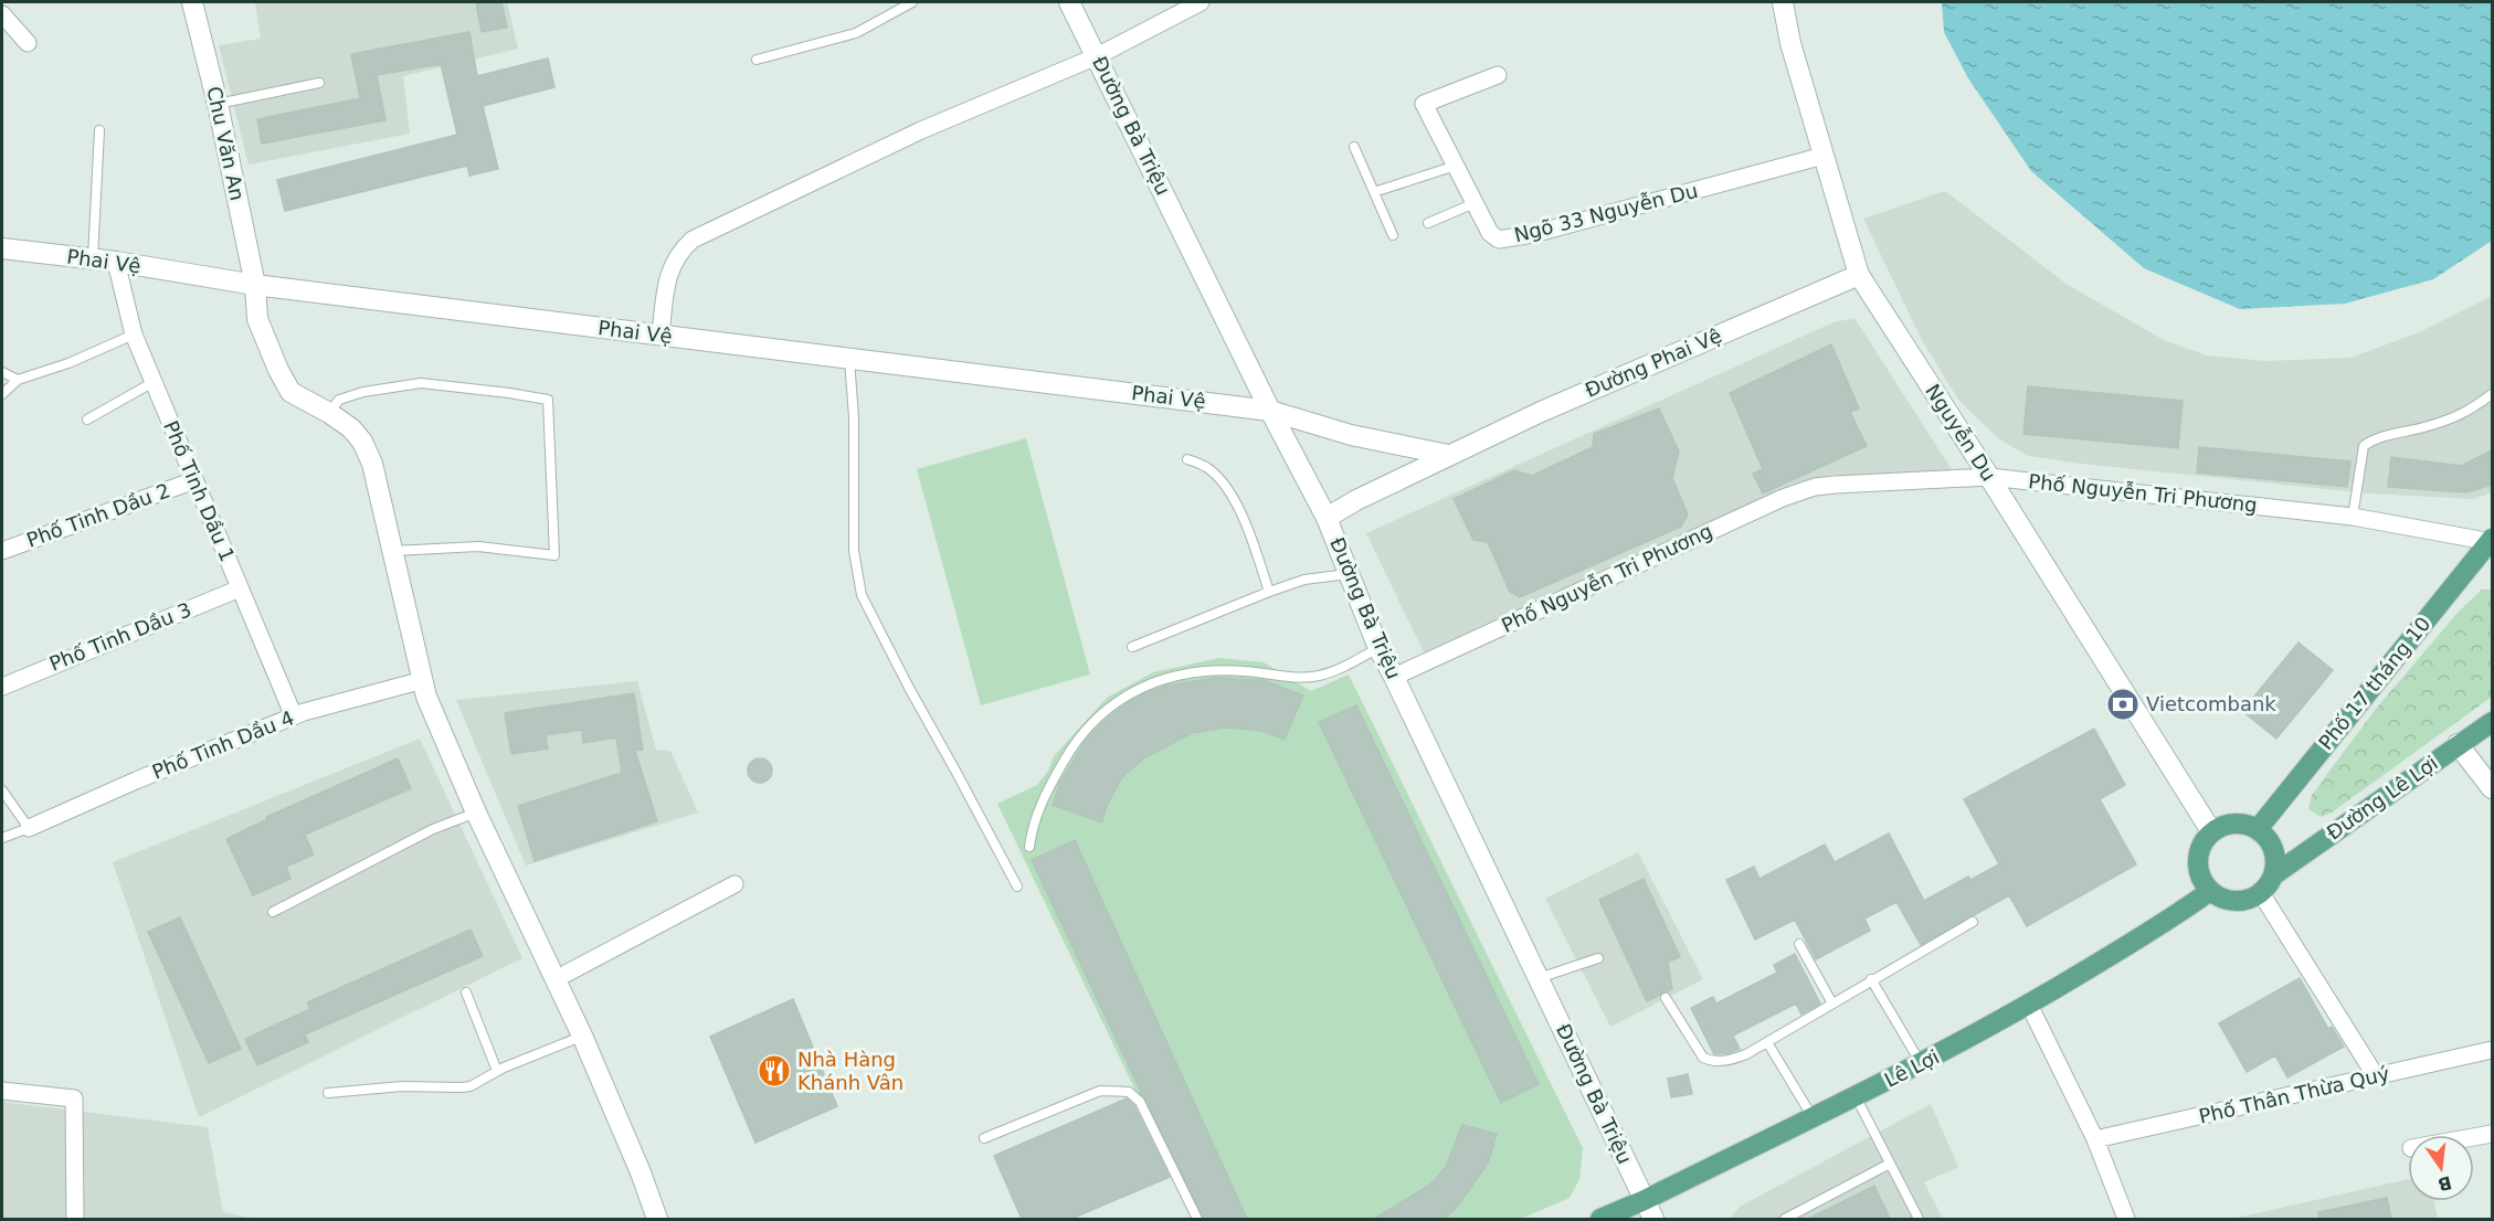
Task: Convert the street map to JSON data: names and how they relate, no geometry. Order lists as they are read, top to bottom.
{
  "streets": {
    "main road": ["Phố 17 tháng 10", "Đường Lê Lợi", "Lê Lợi"],
    "street": [
      "Đường Bà Triệu",
      "Chu Văn An",
      "Ngõ 33 Nguyễn Du",
      "Phai Vệ",
      "Đường Phai Vệ",
      "Nguyễn Du",
      "Phố Tinh Dầu 1",
      "Phố Nguyễn Tri Phương",
      "Phố Tinh Dầu 2",
      "Phố Tinh Dầu 3",
      "Phố Tinh Dầu 4",
      "Phố Thân Thừa Quý"
    ]
  },
  "crossings": [
    ["Đường Bà Triệu", "Phai Vệ"],
    ["Đường Bà Triệu", "Đường Phai Vệ"],
    ["Đường Bà Triệu", "Phố Nguyễn Tri Phương"],
    ["Đường Bà Triệu", "Lê Lợi"],
    ["Chu Văn An", "Phai Vệ"],
    ["Chu Văn An", "Phố Tinh Dầu 4"],
    ["Ngõ 33 Nguyễn Du", "Nguyễn Du"],
    ["Phai Vệ", "Phố Tinh Dầu 1"],
    ["Đường Phai Vệ", "Nguyễn Du"],
    ["Nguyễn Du", "Phố Nguyễn Tri Phương"],
    ["Nguyễn Du", "Phố 17 tháng 10"],
    ["Nguyễn Du", "Đường Lê Lợi"],
    ["Nguyễn Du", "Lê Lợi"],
    ["Phố Tinh Dầu 1", "Phố Tinh Dầu 2"],
    ["Phố Tinh Dầu 1", "Phố Tinh Dầu 3"],
    ["Phố Tinh Dầu 1", "Phố Tinh Dầu 4"],
    ["Phố Nguyễn Tri Phương", "Phố 17 tháng 10"],
    ["Phố 17 tháng 10", "Đường Lê Lợi"],
    ["Phố 17 tháng 10", "Lê Lợi"],
    ["Đường Lê Lợi", "Lê Lợi"]
  ],
  "places": {
    "bank": ["Vietcombank"],
    "restaurant": ["Nhà Hàng Khánh Vân"]
  },
  "north": "bottom"
}
